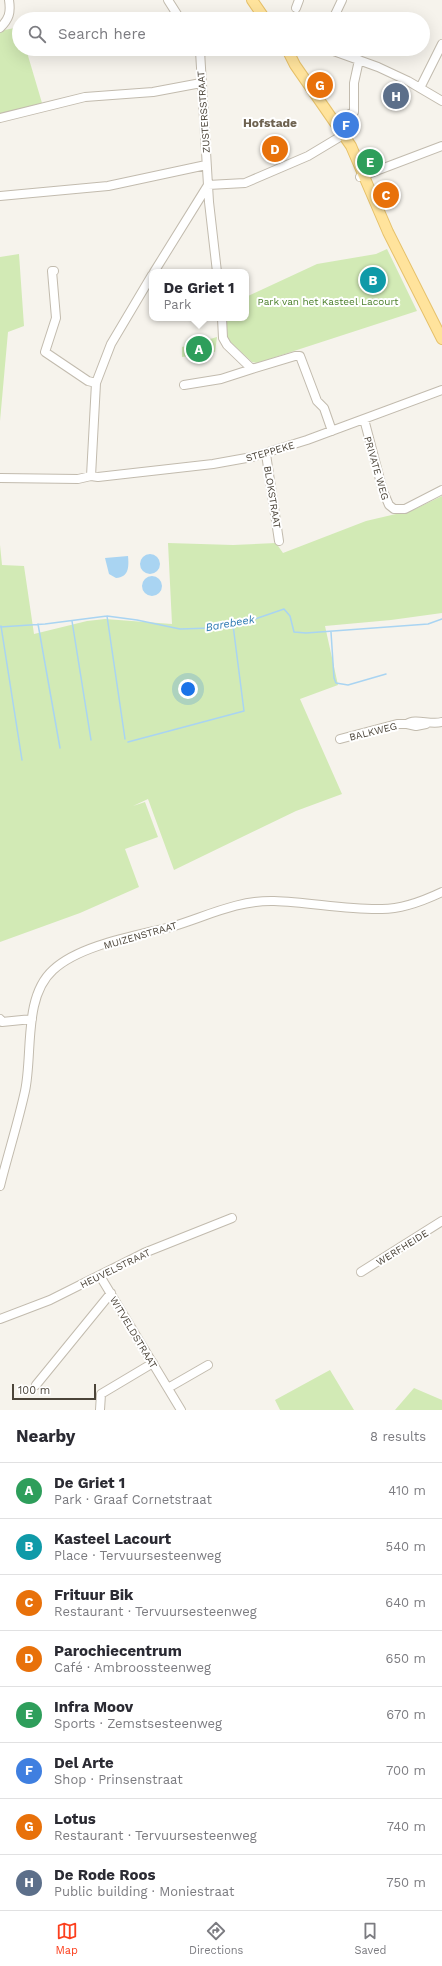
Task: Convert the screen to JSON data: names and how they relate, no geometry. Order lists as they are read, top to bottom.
{
  "streets": {
    "street": [
      "ZUSTERSSTRAAT",
      "STEPPEKE",
      "PRIVATE WEG",
      "BLOKSTRAAT",
      "BALKWEG",
      "MUIZENSTRAAT",
      "WERFHEIDE",
      "HEUVELSTRAAT",
      "WITVELDSTRAAT"
    ]
  },
  "crossings": [
    ["STEPPEKE", "PRIVATE WEG"],
    ["STEPPEKE", "BLOKSTRAAT"],
    ["HEUVELSTRAAT", "WITVELDSTRAAT"]
  ],
  "districts": ["Hofstade"],
  "water": ["Barebeek"],
  "parks": ["Park van het Kasteel Lacourt"],
  "scale_bar": "100 m",
  "page": {
    "search": "Search here",
    "pins": [
      "G",
      "H",
      "F",
      "D",
      "E",
      "C",
      "B",
      "A"
    ],
    "popup": ["De Griet 1", "Park"],
    "scale": "100 m",
    "heading": ["Nearby", "8 results"],
    "list": [
      {
        "mark": "A",
        "name": "De Griet 1",
        "note": "Park · Graaf Cornetstraat",
        "value": "410 m"
      },
      {
        "mark": "B",
        "name": "Kasteel Lacourt",
        "note": "Place · Tervuursesteenweg",
        "value": "540 m"
      },
      {
        "mark": "C",
        "name": "Frituur Bik",
        "note": "Restaurant · Tervuursesteenweg",
        "value": "640 m"
      },
      {
        "mark": "D",
        "name": "Parochiecentrum",
        "note": "Café · Ambroossteenweg",
        "value": "650 m"
      },
      {
        "mark": "E",
        "name": "Infra Moov",
        "note": "Sports · Zemstsesteenweg",
        "value": "670 m"
      },
      {
        "mark": "F",
        "name": "Del Arte",
        "note": "Shop · Prinsenstraat",
        "value": "700 m"
      },
      {
        "mark": "G",
        "name": "Lotus",
        "note": "Restaurant · Tervuursesteenweg",
        "value": "740 m"
      },
      {
        "mark": "H",
        "name": "De Rode Roos",
        "note": "Public building · Moniestraat",
        "value": "750 m"
      }
    ],
    "nav": ["Map", "Directions", "Saved"]
  }
}
